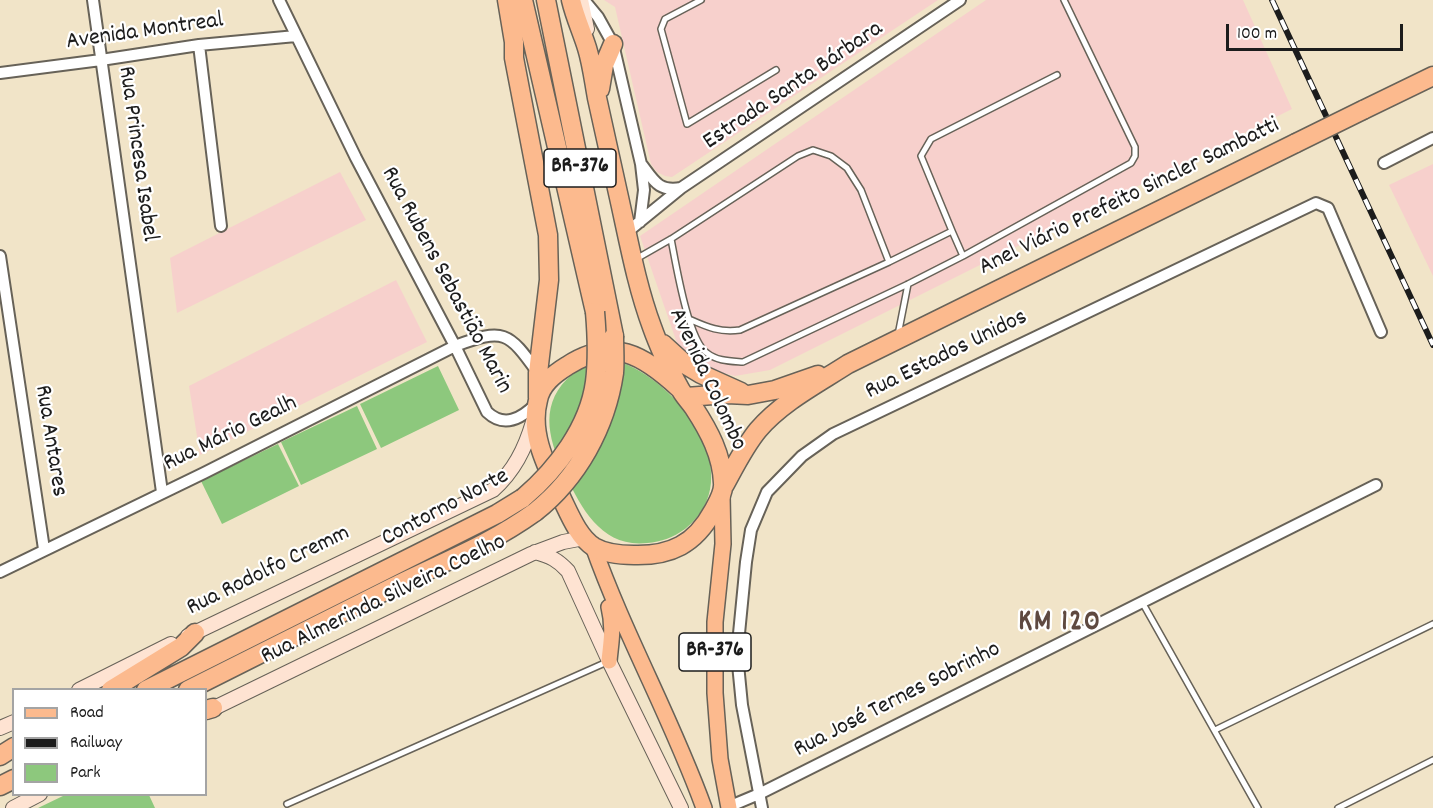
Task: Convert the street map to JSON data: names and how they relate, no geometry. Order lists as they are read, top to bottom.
{
  "streets": {
    "highway": [
      "BR-376",
      "Anel Viário Prefeito Sincler Sambatti",
      "Avenida Colombo",
      "Contorno Norte"
    ],
    "street": [
      "Avenida Montreal",
      "Estrada Santa Bárbara",
      "Rua Princesa Isabel",
      "Rua Rubens Sebastião Marin",
      "Rua Estados Unidos",
      "Rua Mário Gealh",
      "Rua Antares",
      "Rua Rodolfo Cremm",
      "Rua Almerinda Silveira Coelho",
      "Rua José Ternes Sobrinho"
    ]
  },
  "crossings": [
    ["Avenida Montreal", "Rua Princesa Isabel"],
    ["Avenida Montreal", "Rua Rubens Sebastião Marin"],
    ["Estrada Santa Bárbara", "Avenida Colombo"],
    ["Rua Princesa Isabel", "Rua Mário Gealh"],
    ["BR-376", "Anel Viário Prefeito Sincler Sambatti"],
    ["BR-376", "Rua Rubens Sebastião Marin"],
    ["BR-376", "Avenida Colombo"],
    ["BR-376", "Rua Mário Gealh"],
    ["BR-376", "Rua Rodolfo Cremm"],
    ["BR-376", "Rua Almerinda Silveira Coelho"],
    ["Anel Viário Prefeito Sincler Sambatti", "Rua Rubens Sebastião Marin"],
    ["Anel Viário Prefeito Sincler Sambatti", "Avenida Colombo"],
    ["Anel Viário Prefeito Sincler Sambatti", "Rua Rodolfo Cremm"],
    ["Anel Viário Prefeito Sincler Sambatti", "Rua Almerinda Silveira Coelho"],
    ["Rua Rubens Sebastião Marin", "Avenida Colombo"],
    ["Rua Rubens Sebastião Marin", "Rua Mário Gealh"],
    ["Rua Rubens Sebastião Marin", "Rua Rodolfo Cremm"],
    ["Rua Rubens Sebastião Marin", "Rua Almerinda Silveira Coelho"],
    ["Rua Estados Unidos", "Rua José Ternes Sobrinho"],
    ["Avenida Colombo", "Rua Rodolfo Cremm"],
    ["Avenida Colombo", "Rua Almerinda Silveira Coelho"],
    ["Avenida Colombo", "Rua José Ternes Sobrinho"],
    ["Rua Mário Gealh", "Rua Antares"],
    ["Rua Rodolfo Cremm", "Rua Almerinda Silveira Coelho"]
  ],
  "districts": ["KM 120"],
  "legend": ["Road", "Railway", "Park"],
  "scale_bar": "100 m"
}
